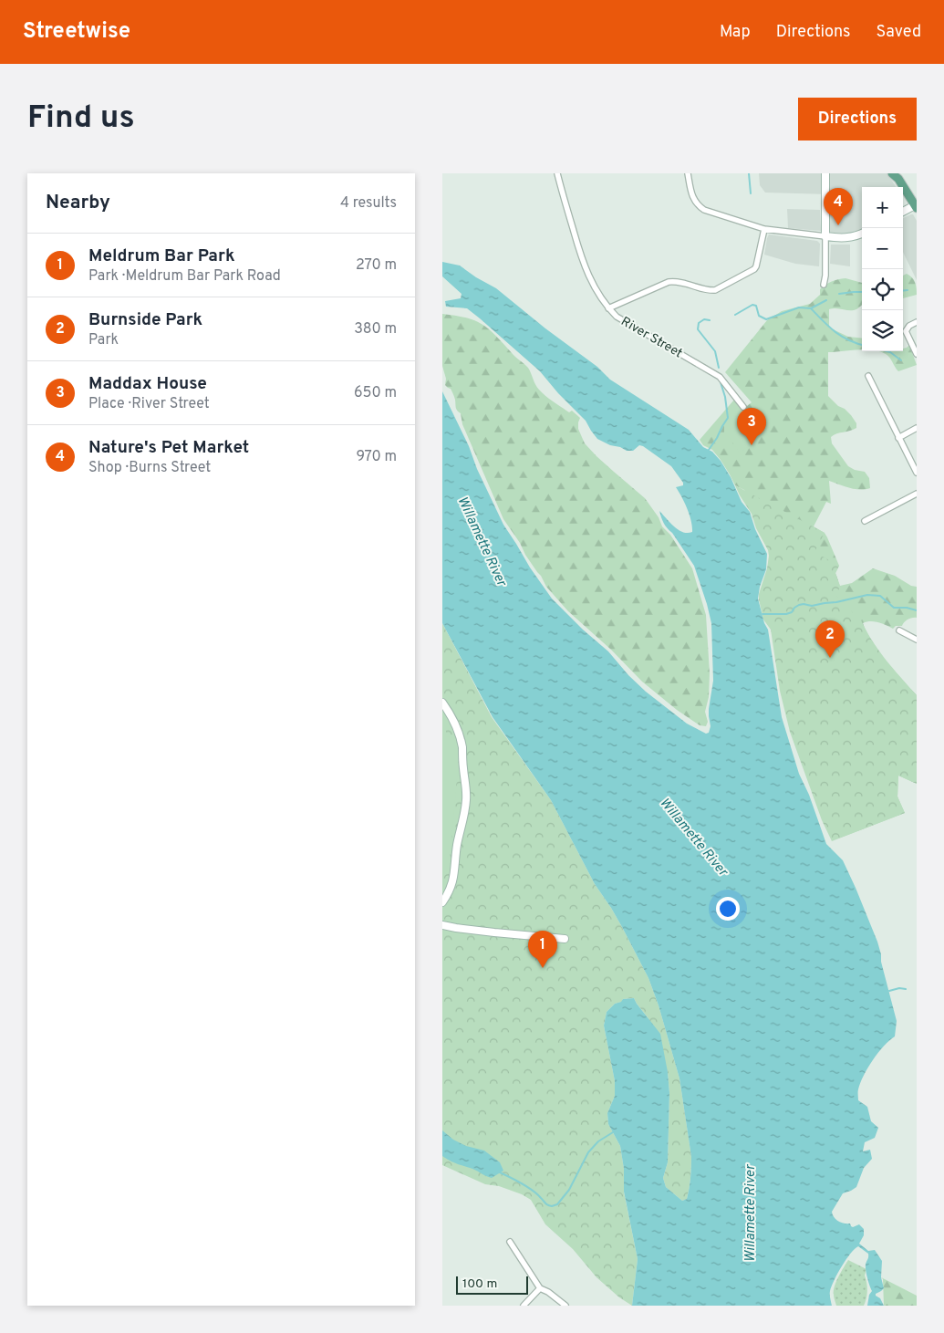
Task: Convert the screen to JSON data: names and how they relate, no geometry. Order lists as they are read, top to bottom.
{
  "streets": {
    "street": ["River Street"]
  },
  "water": ["Willamette River"],
  "scale_bar": "100 m",
  "page": {
    "header": "Streetwise",
    "nav": ["Map", "Directions", "Saved"],
    "buttons": "Directions",
    "title": "Find us",
    "heading": ["Nearby", "4 results"],
    "map_buttons": ["+", "−"],
    "pins": [
      "4",
      "3",
      "2",
      "1"
    ],
    "list": [
      {
        "mark": "1",
        "name": "Meldrum Bar Park",
        "note": "Park · Meldrum Bar Park Road",
        "value": "270 m"
      },
      {
        "mark": "2",
        "name": "Burnside Park",
        "note": "Park",
        "value": "380 m"
      },
      {
        "mark": "3",
        "name": "Maddax House",
        "note": "Place · River Street",
        "value": "650 m"
      },
      {
        "mark": "4",
        "name": "Nature's Pet Market",
        "note": "Shop · Burns Street",
        "value": "970 m"
      }
    ],
    "scale": "100 m"
  }
}
